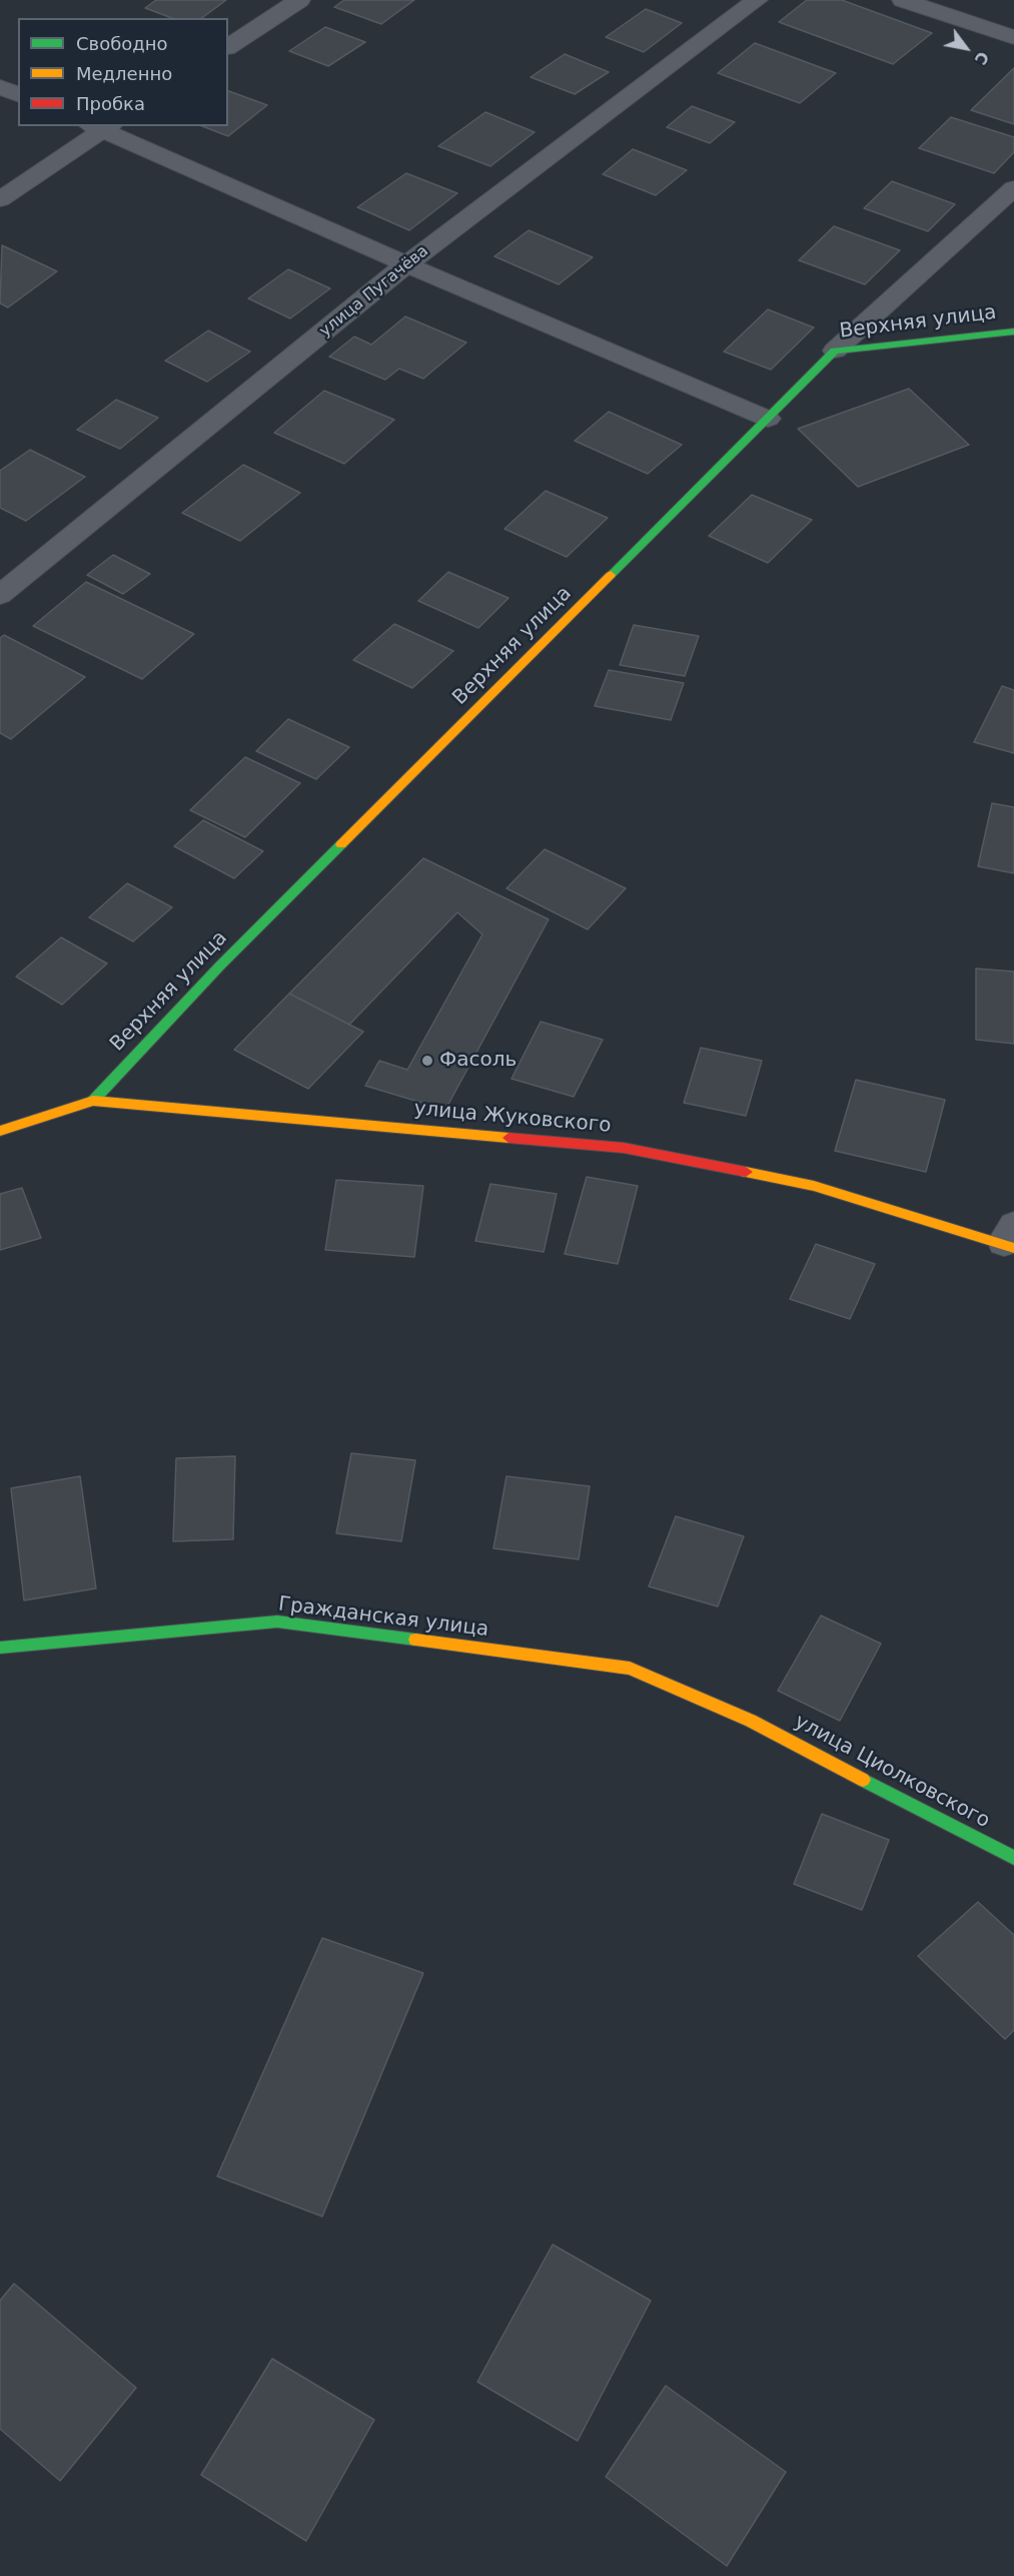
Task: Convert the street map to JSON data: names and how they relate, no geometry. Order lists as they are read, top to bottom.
{
  "streets": {
    "street": [
      "улица Пугачёва",
      "Верхняя улица",
      "улица Жуковского",
      "Гражданская улица",
      "улица Циолковского"
    ]
  },
  "crossings": [
    ["Верхняя улица", "улица Жуковского"],
    ["Гражданская улица", "улица Циолковского"]
  ],
  "places": ["Фасоль"],
  "legend": ["Свободно", "Медленно", "Пробка"],
  "north": "bottom right"
}
